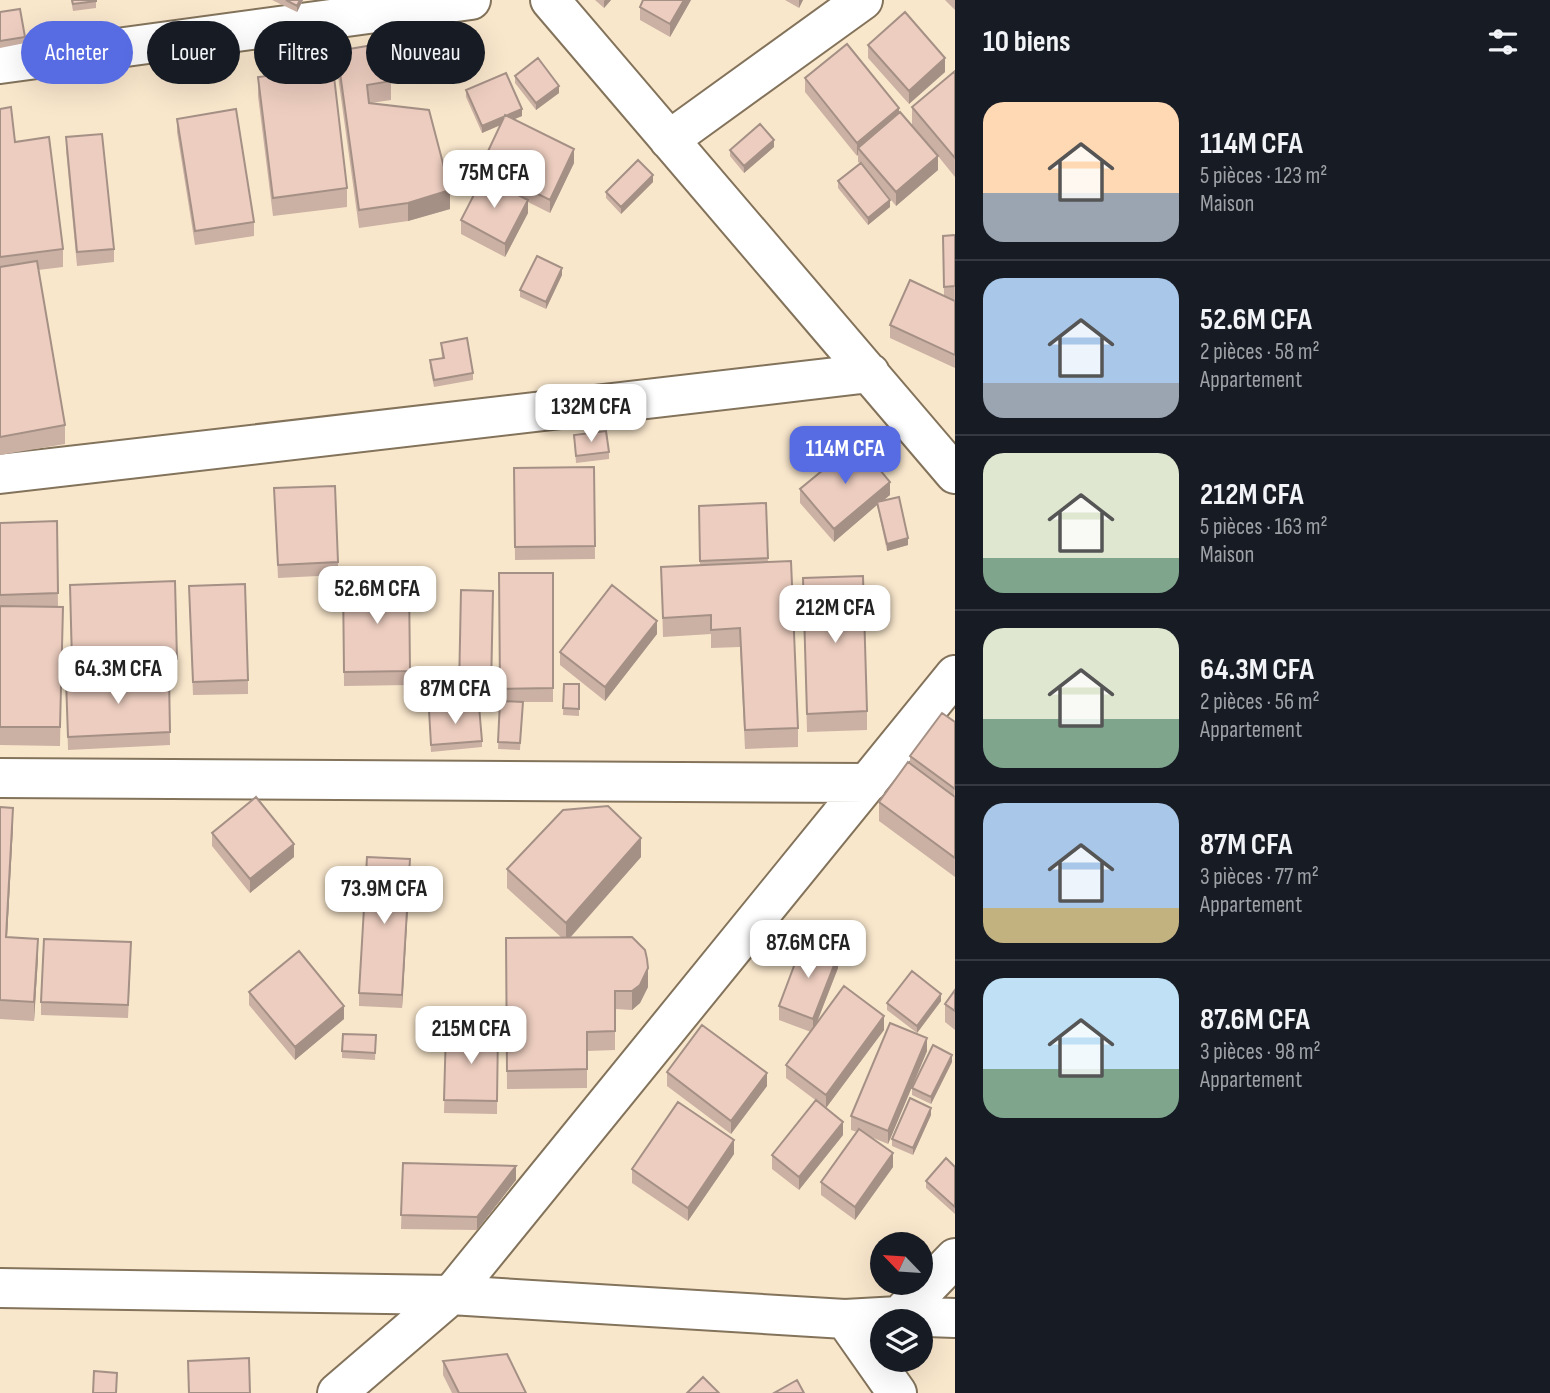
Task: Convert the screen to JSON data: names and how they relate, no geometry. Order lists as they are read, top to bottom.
{
  "north": "top left",
  "page": {
    "heading": "10 biens",
    "chip": [
      "Acheter",
      "Louer",
      "Filtres",
      "Nouveau"
    ],
    "list": [
      {
        "name": "114M CFA",
        "note": "5 pièces · 123 m² · Maison"
      },
      {
        "name": "52.6M CFA",
        "note": "2 pièces · 58 m² · Appartement"
      },
      {
        "name": "212M CFA",
        "note": "5 pièces · 163 m² · Maison"
      },
      {
        "name": "64.3M CFA",
        "note": "2 pièces · 56 m² · Appartement"
      },
      {
        "name": "87M CFA",
        "note": "3 pièces · 77 m² · Appartement"
      },
      {
        "name": "87.6M CFA",
        "note": "3 pièces · 98 m² · Appartement"
      }
    ],
    "price": [
      "75M CFA",
      "132M CFA",
      "114M CFA",
      "52.6M CFA",
      "212M CFA",
      "64.3M CFA",
      "87M CFA",
      "73.9M CFA",
      "87.6M CFA",
      "215M CFA"
    ]
  }
}
